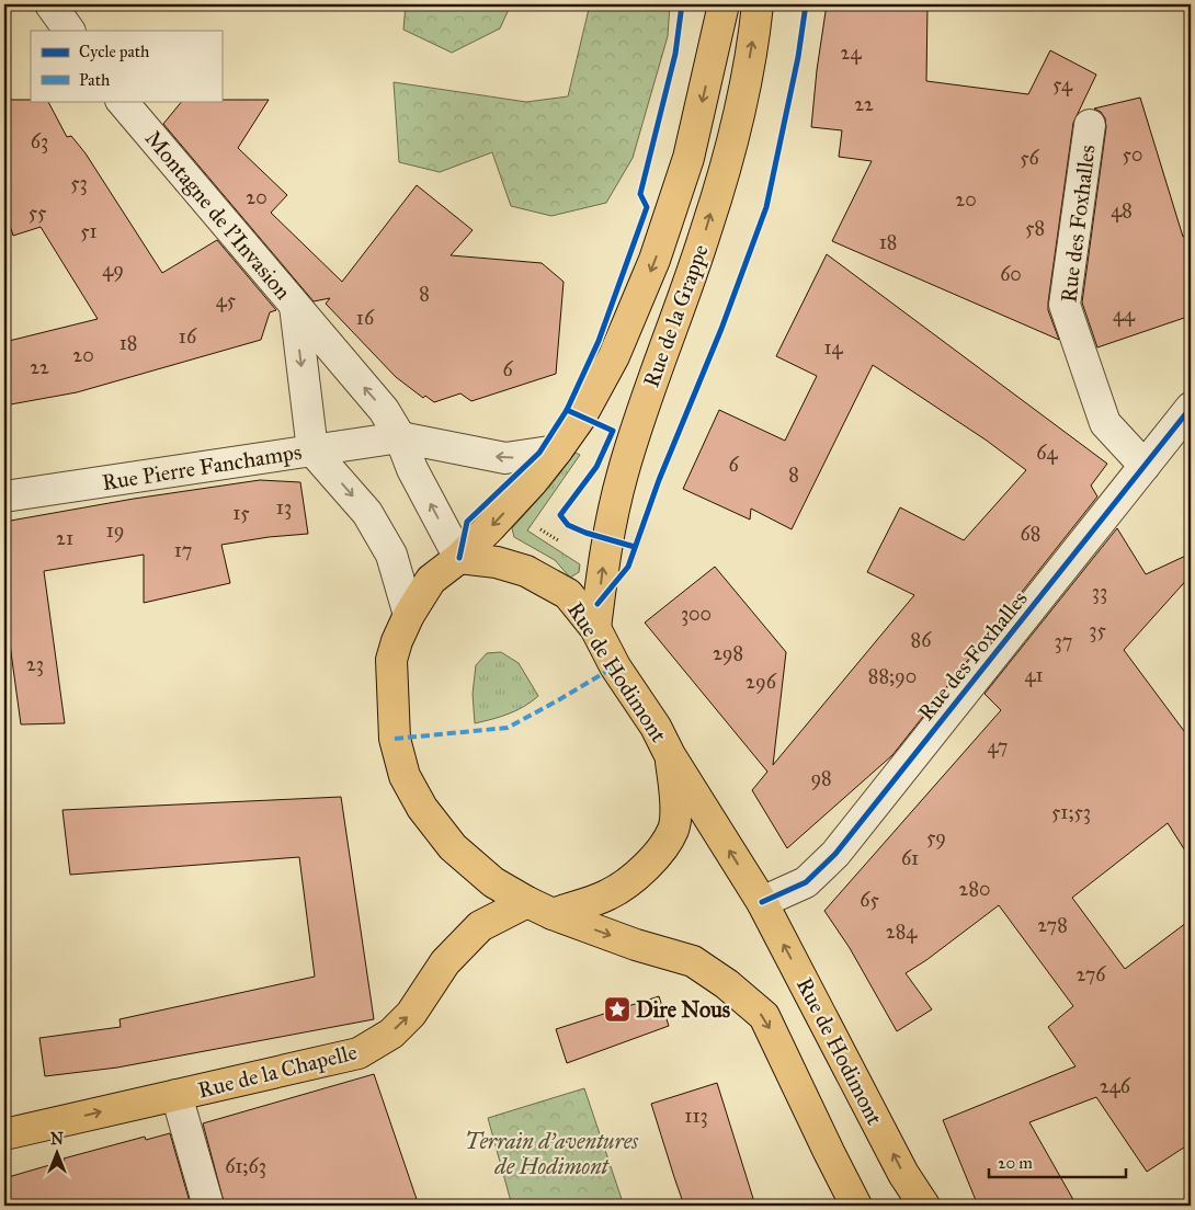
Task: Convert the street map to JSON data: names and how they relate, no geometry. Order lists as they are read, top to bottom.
{
  "streets": {
    "main road": ["Rue de la Grappe", "Rue de Hodimont", "Rue de la Chapelle"],
    "street": ["Montagne de l'Invasion", "Rue des Foxhalles", "Rue Pierre Fanchamps"]
  },
  "crossings": [
    ["Montagne de l'Invasion", "Rue de la Grappe"],
    ["Montagne de l'Invasion", "Rue Pierre Fanchamps"],
    ["Montagne de l'Invasion", "Rue de Hodimont"],
    ["Rue des Foxhalles", "Rue de Hodimont"],
    ["Rue de la Grappe", "Rue de Hodimont"],
    ["Rue de Hodimont", "Rue de la Chapelle"]
  ],
  "one_way": ["Rue de Hodimont", "Rue de la Chapelle"],
  "parks": ["Terrain d'aventures de Hodimont"],
  "places": {
    "place": ["Dire Nous"]
  },
  "house_numbers": [
    "24",
    "54",
    "22",
    "63",
    "50",
    "56",
    "53",
    "20",
    "20",
    "48",
    "55",
    "58",
    "51",
    "18",
    "49",
    "60",
    "8",
    "45",
    "44",
    "16",
    "16",
    "18",
    "14",
    "20",
    "22",
    "6",
    "64",
    "6",
    "8",
    "13",
    "15",
    "19",
    "68",
    "21",
    "17",
    "33",
    "300",
    "35",
    "86",
    "37",
    "298",
    "23",
    "41",
    "88;90",
    "296",
    "47",
    "98",
    "51;53",
    "59",
    "61",
    "280",
    "65",
    "278",
    "284",
    "276",
    "246",
    "113",
    "61;63"
  ],
  "legend": ["Cycle path", "Path"],
  "scale_bar": "20 m",
  "north": "top"
}
